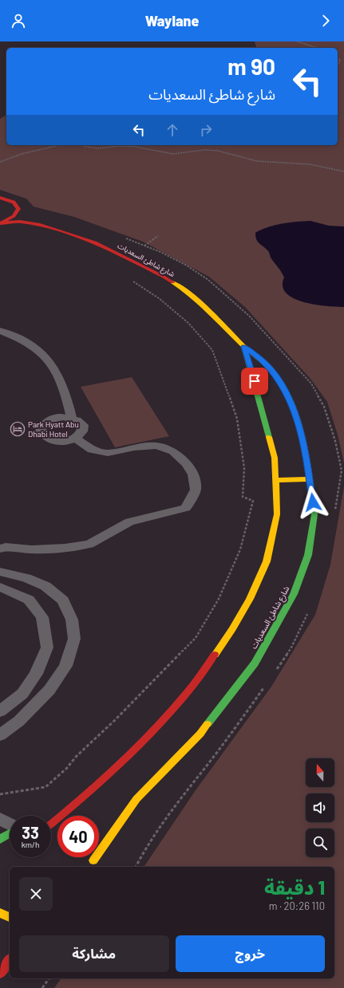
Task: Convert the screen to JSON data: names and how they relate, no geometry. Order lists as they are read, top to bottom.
{
  "streets": {
    "street": ["شارع شاطئ السعديات"]
  },
  "places": {
    "hotel": ["Park Hyatt Abu Dhabi Hotel"]
  },
  "north": "top",
  "page": {
    "header": "Waylane",
    "turn": ["90 m", "شارع شاطئ السعديات"],
    "speed": "33 km/h",
    "limit": "40",
    "heading": ["1 دقيقة", "110 m · 20:26"],
    "buttons": ["خروج", "مشاركة"]
  }
}
